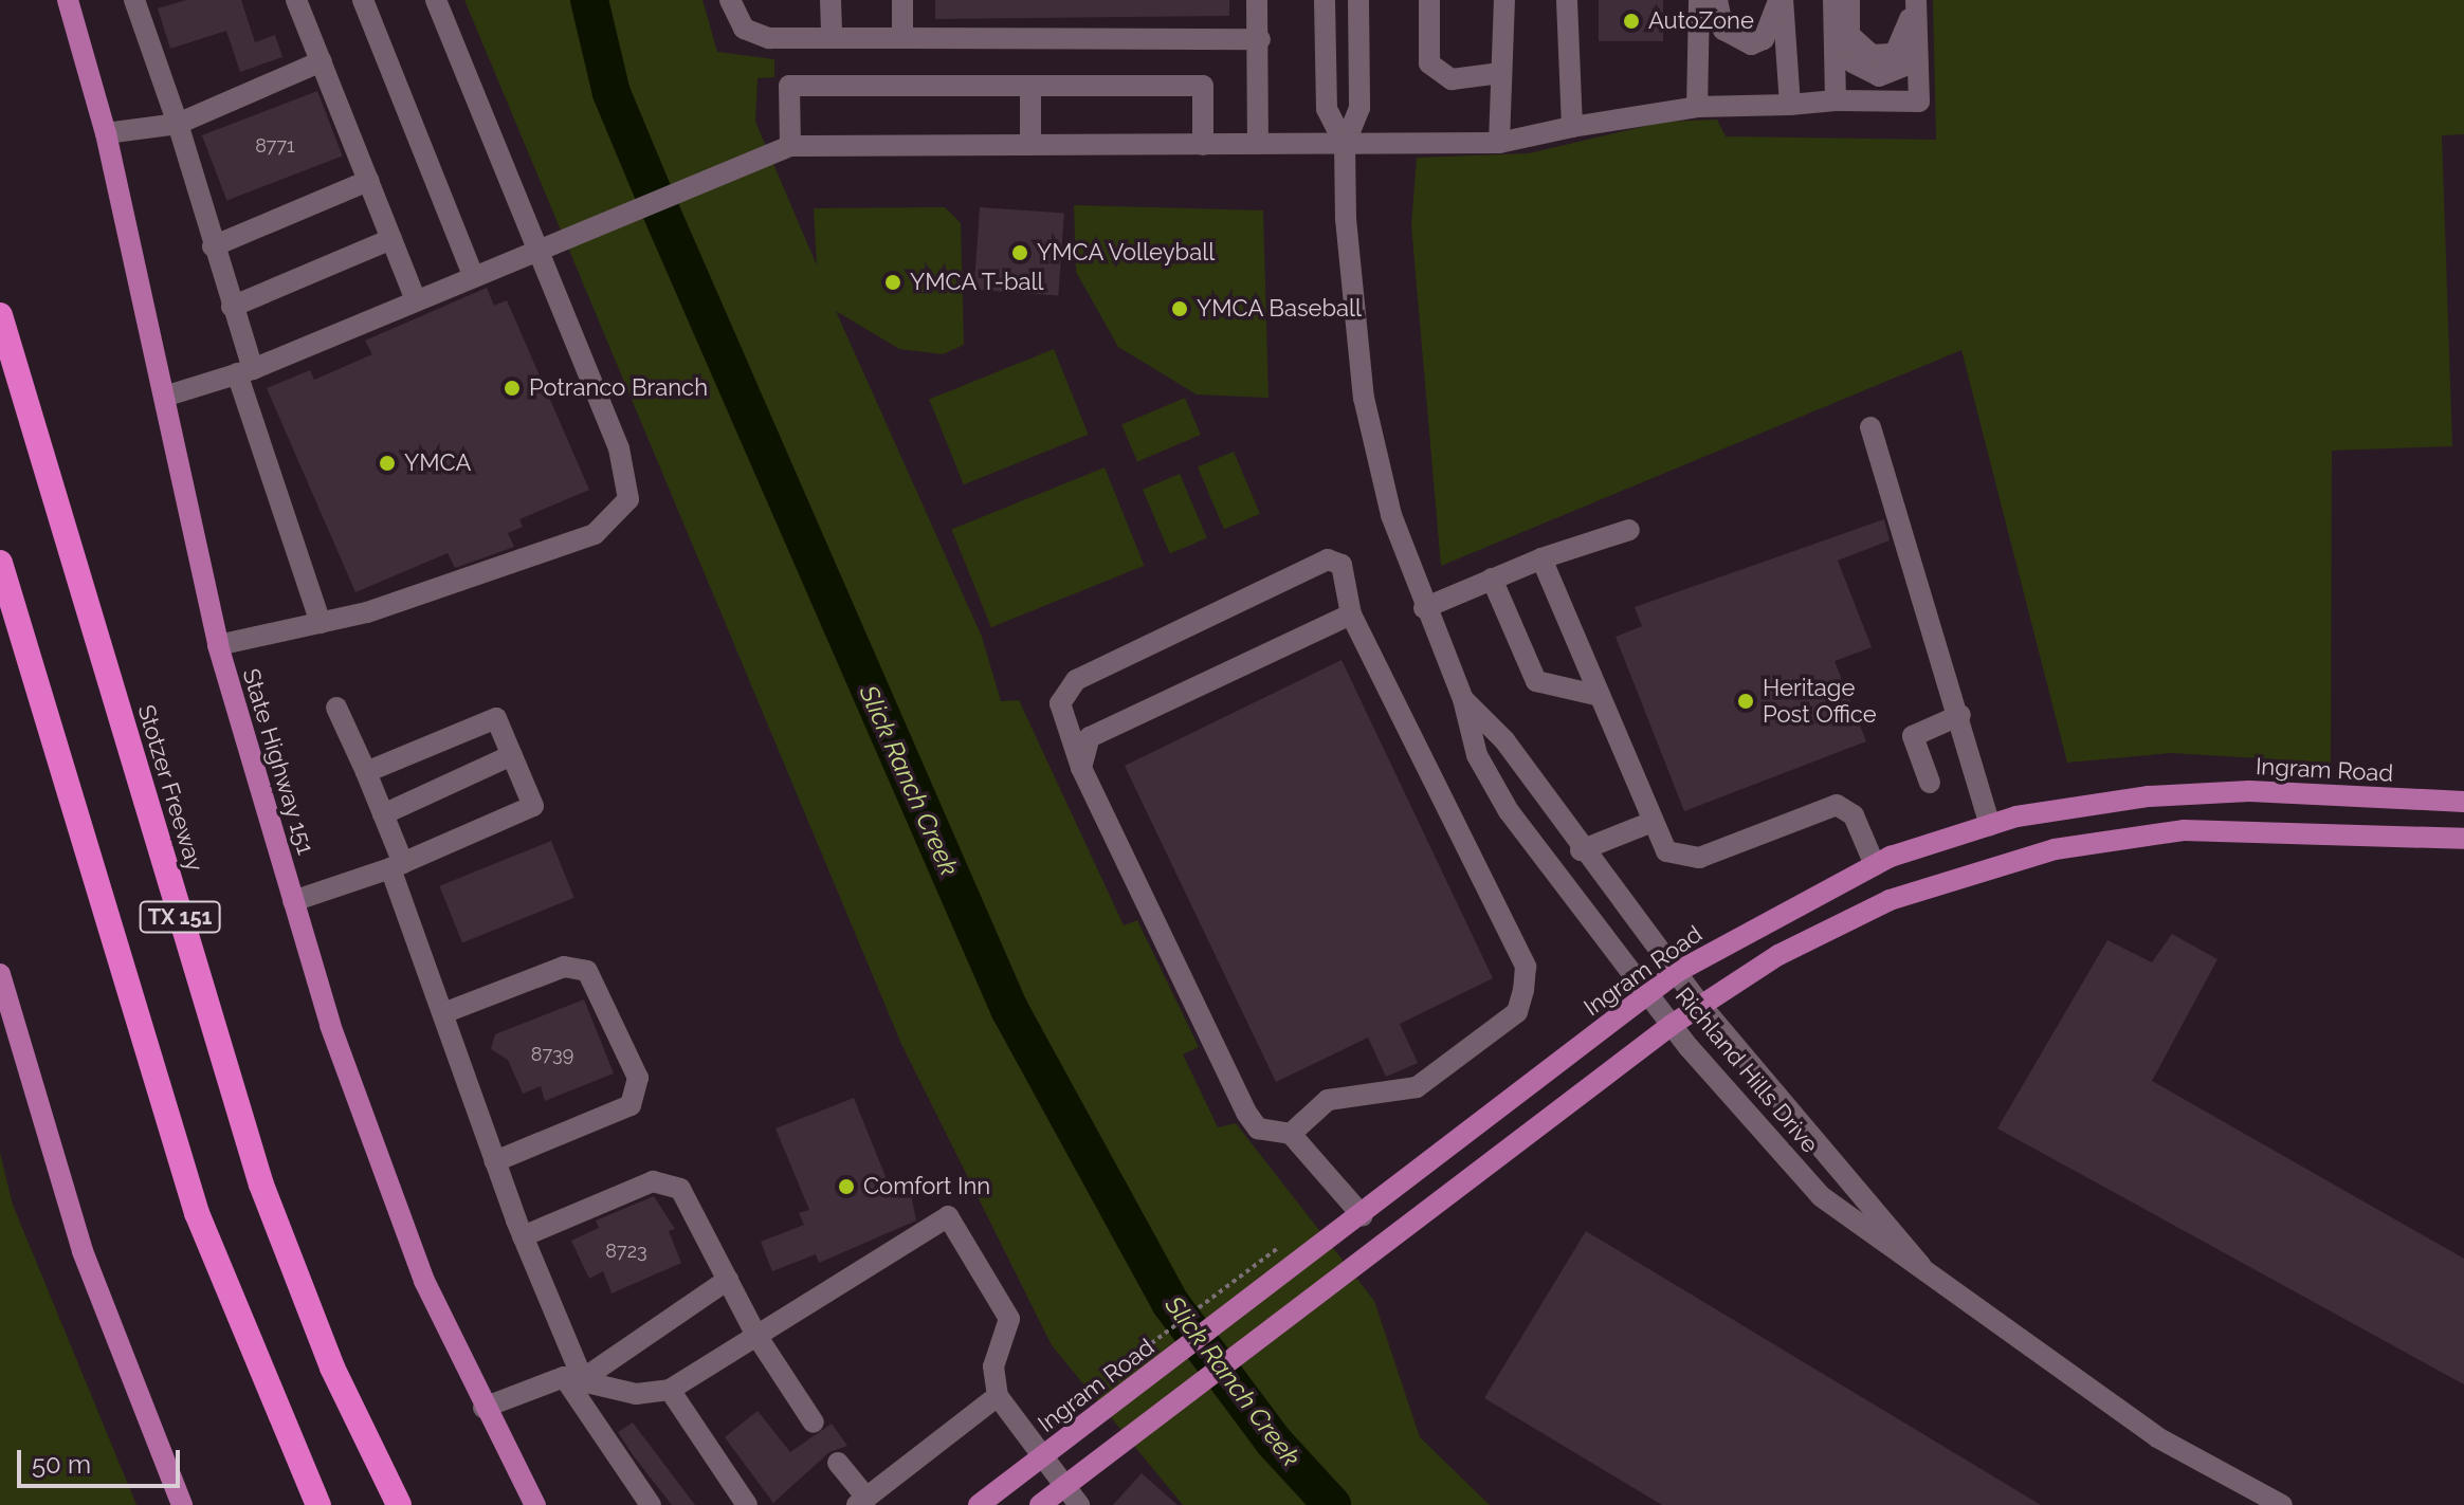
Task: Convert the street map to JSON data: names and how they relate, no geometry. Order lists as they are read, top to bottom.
{
  "streets": {
    "highway": ["Stotzer Freeway", "TX 151"],
    "main road": ["State Highway 151", "Ingram Road"],
    "street": ["Richland Hills Drive"]
  },
  "crossings": [
    ["Ingram Road", "Richland Hills Drive"]
  ],
  "water": ["Slick Ranch Creek"],
  "places": [
    "AutoZone",
    "YMCA Volleyball",
    "YMCA T-ball",
    "YMCA Baseball",
    "Potranco Branch",
    "YMCA",
    "Heritage Post Office",
    "Comfort Inn"
  ],
  "house_numbers": ["8771", "8739", "8723"],
  "scale_bar": "50 m"
}
